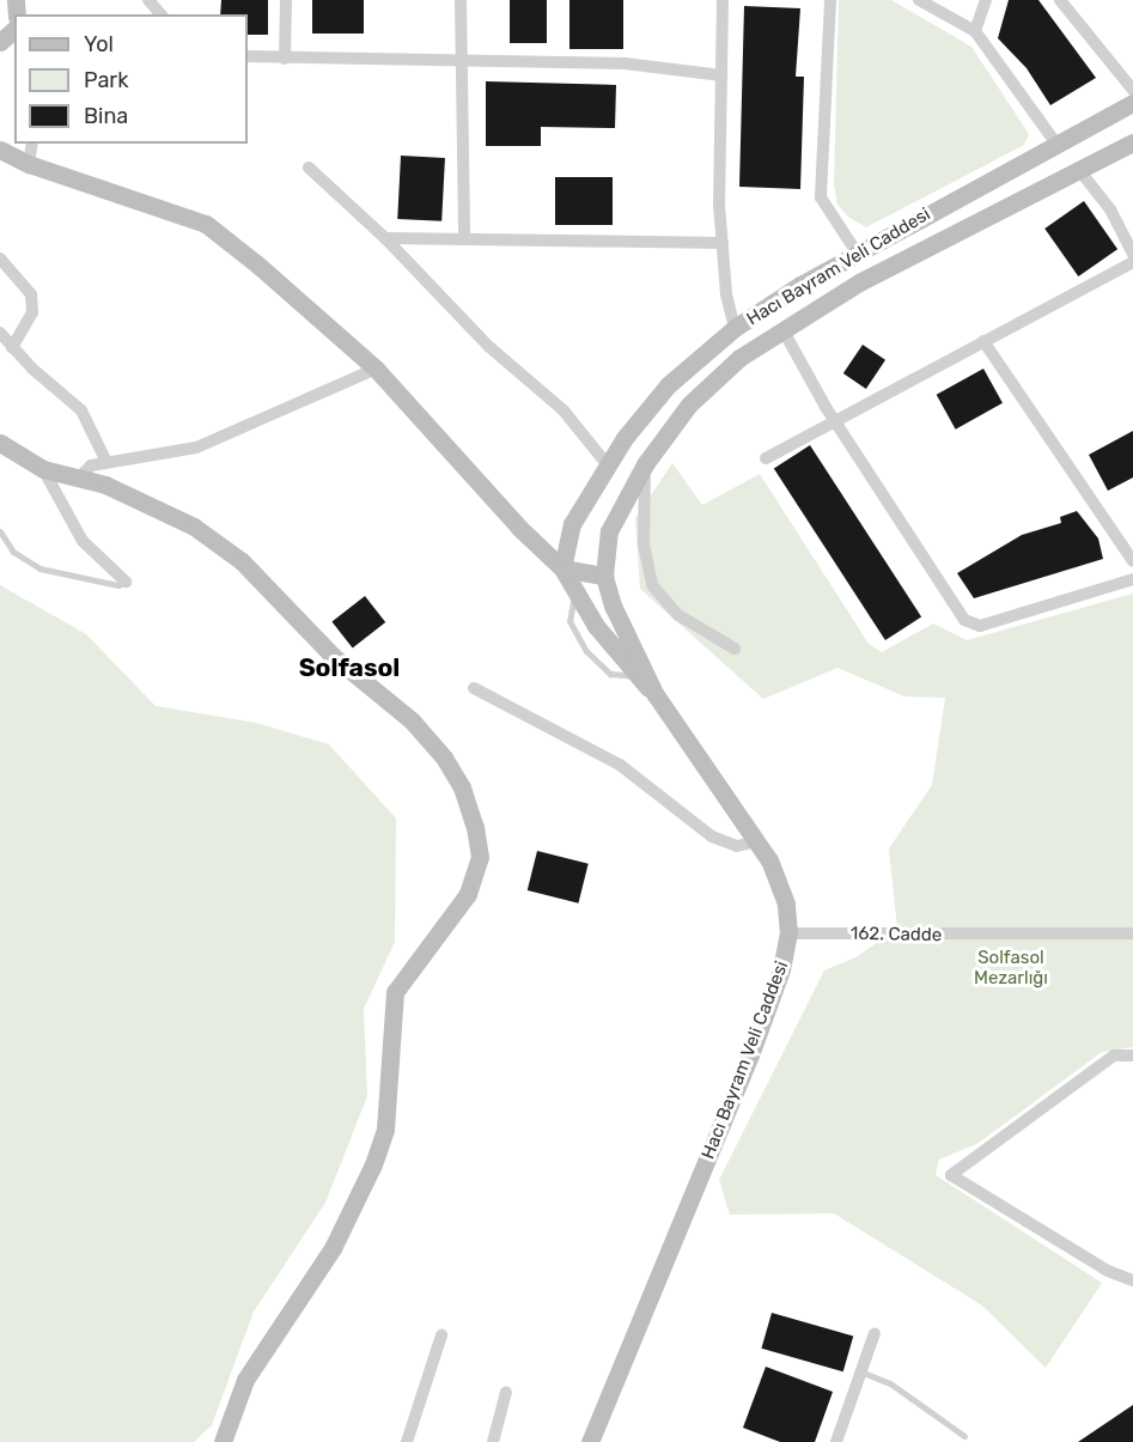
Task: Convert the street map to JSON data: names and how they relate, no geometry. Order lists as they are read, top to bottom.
{
  "streets": {
    "main road": ["Hacı Bayram Veli Caddesi"],
    "street": ["162. Cadde"]
  },
  "crossings": [
    ["Hacı Bayram Veli Caddesi", "162. Cadde"]
  ],
  "districts": ["Solfasol"],
  "parks": ["Solfasol Mezarlığı"],
  "legend": ["Yol", "Park", "Bina"]
}
